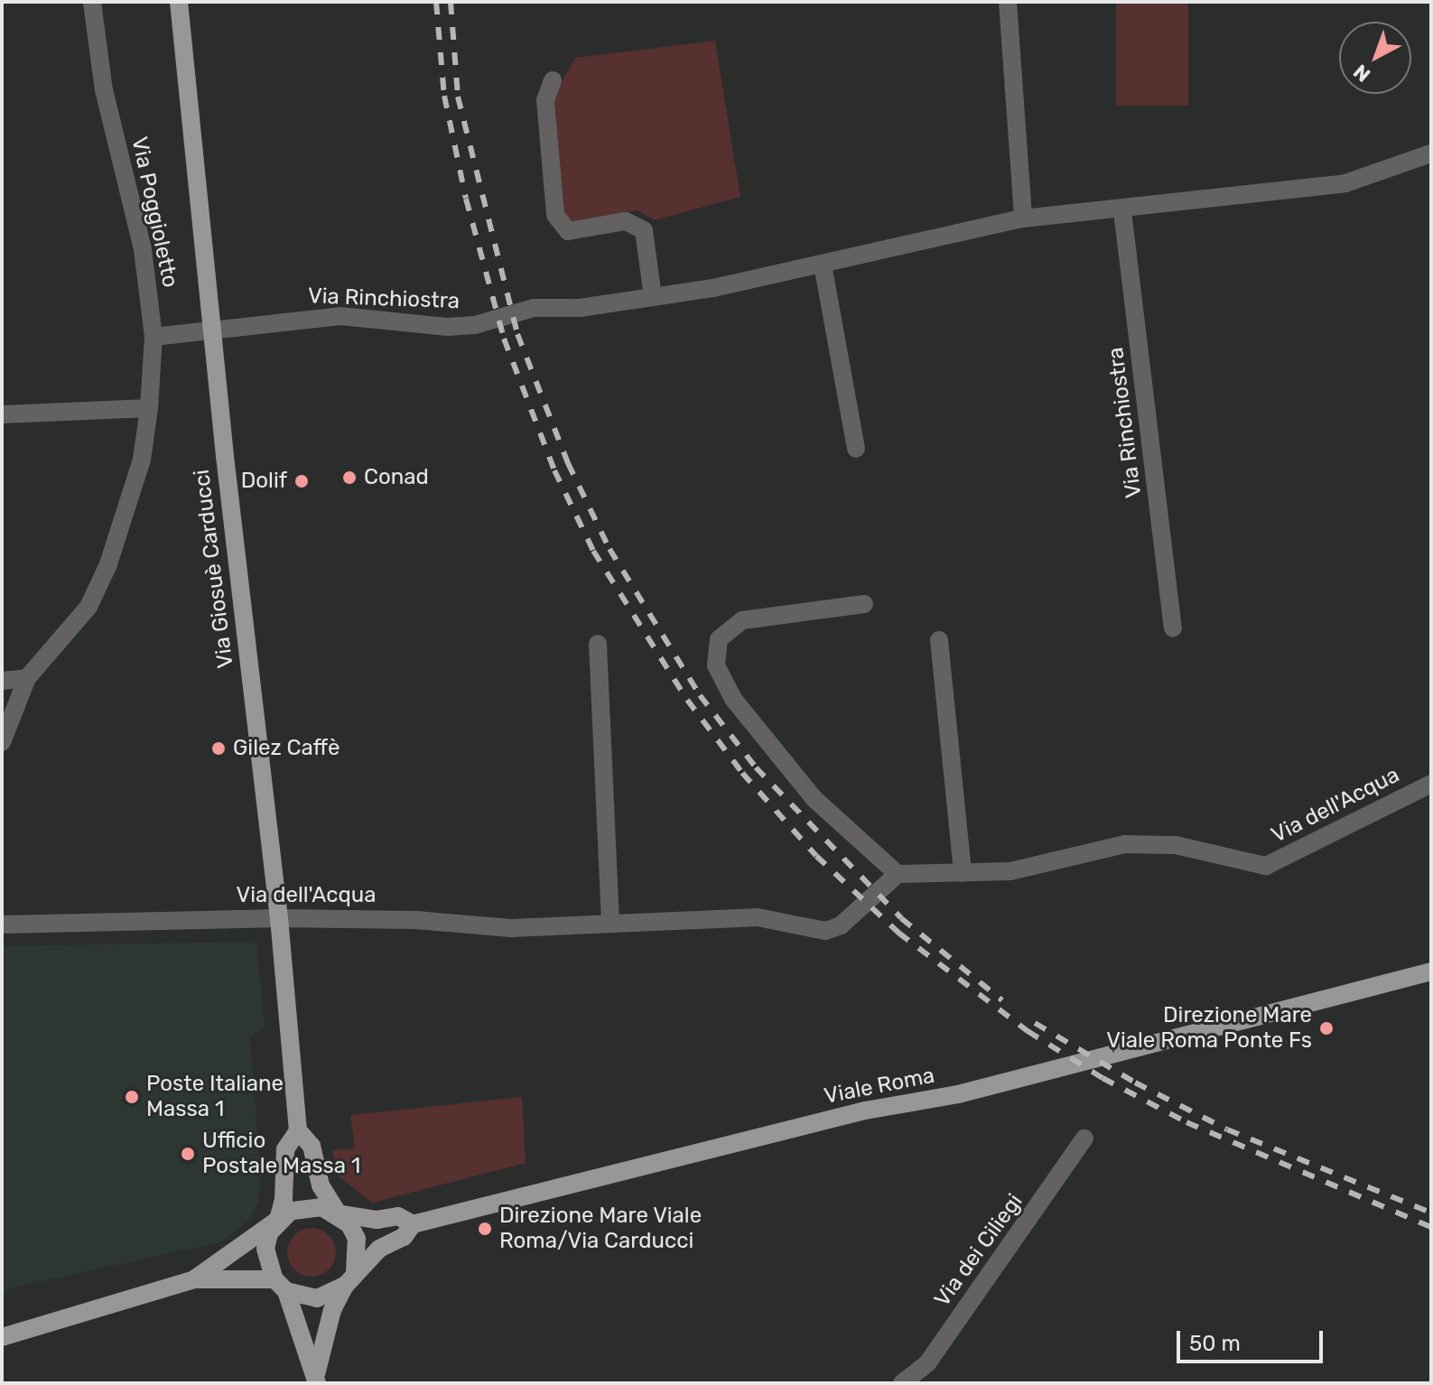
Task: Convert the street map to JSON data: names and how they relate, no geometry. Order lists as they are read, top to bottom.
{
  "streets": {
    "main road": ["Via Giosuè Carducci", "Viale Roma"],
    "street": [
      "Via Poggioletto",
      "Via Rinchiostra",
      "Via dell'Acqua",
      "Via dei Ciliegi"
    ]
  },
  "crossings": [
    ["Via Poggioletto", "Via Rinchiostra"],
    ["Via Rinchiostra", "Via Giosuè Carducci"],
    ["Via Giosuè Carducci", "Via dell'Acqua"],
    ["Via Giosuè Carducci", "Viale Roma"]
  ],
  "places": [
    "Conad",
    "Dolif",
    "Gilez Caffè",
    "Direzione Mare Viale Roma Ponte Fs",
    "Poste Italiane Massa 1",
    "Ufficio Postale Massa 1",
    "Direzione Mare Viale Roma/Via Carducci"
  ],
  "scale_bar": "50 m",
  "north": "bottom left"
}
